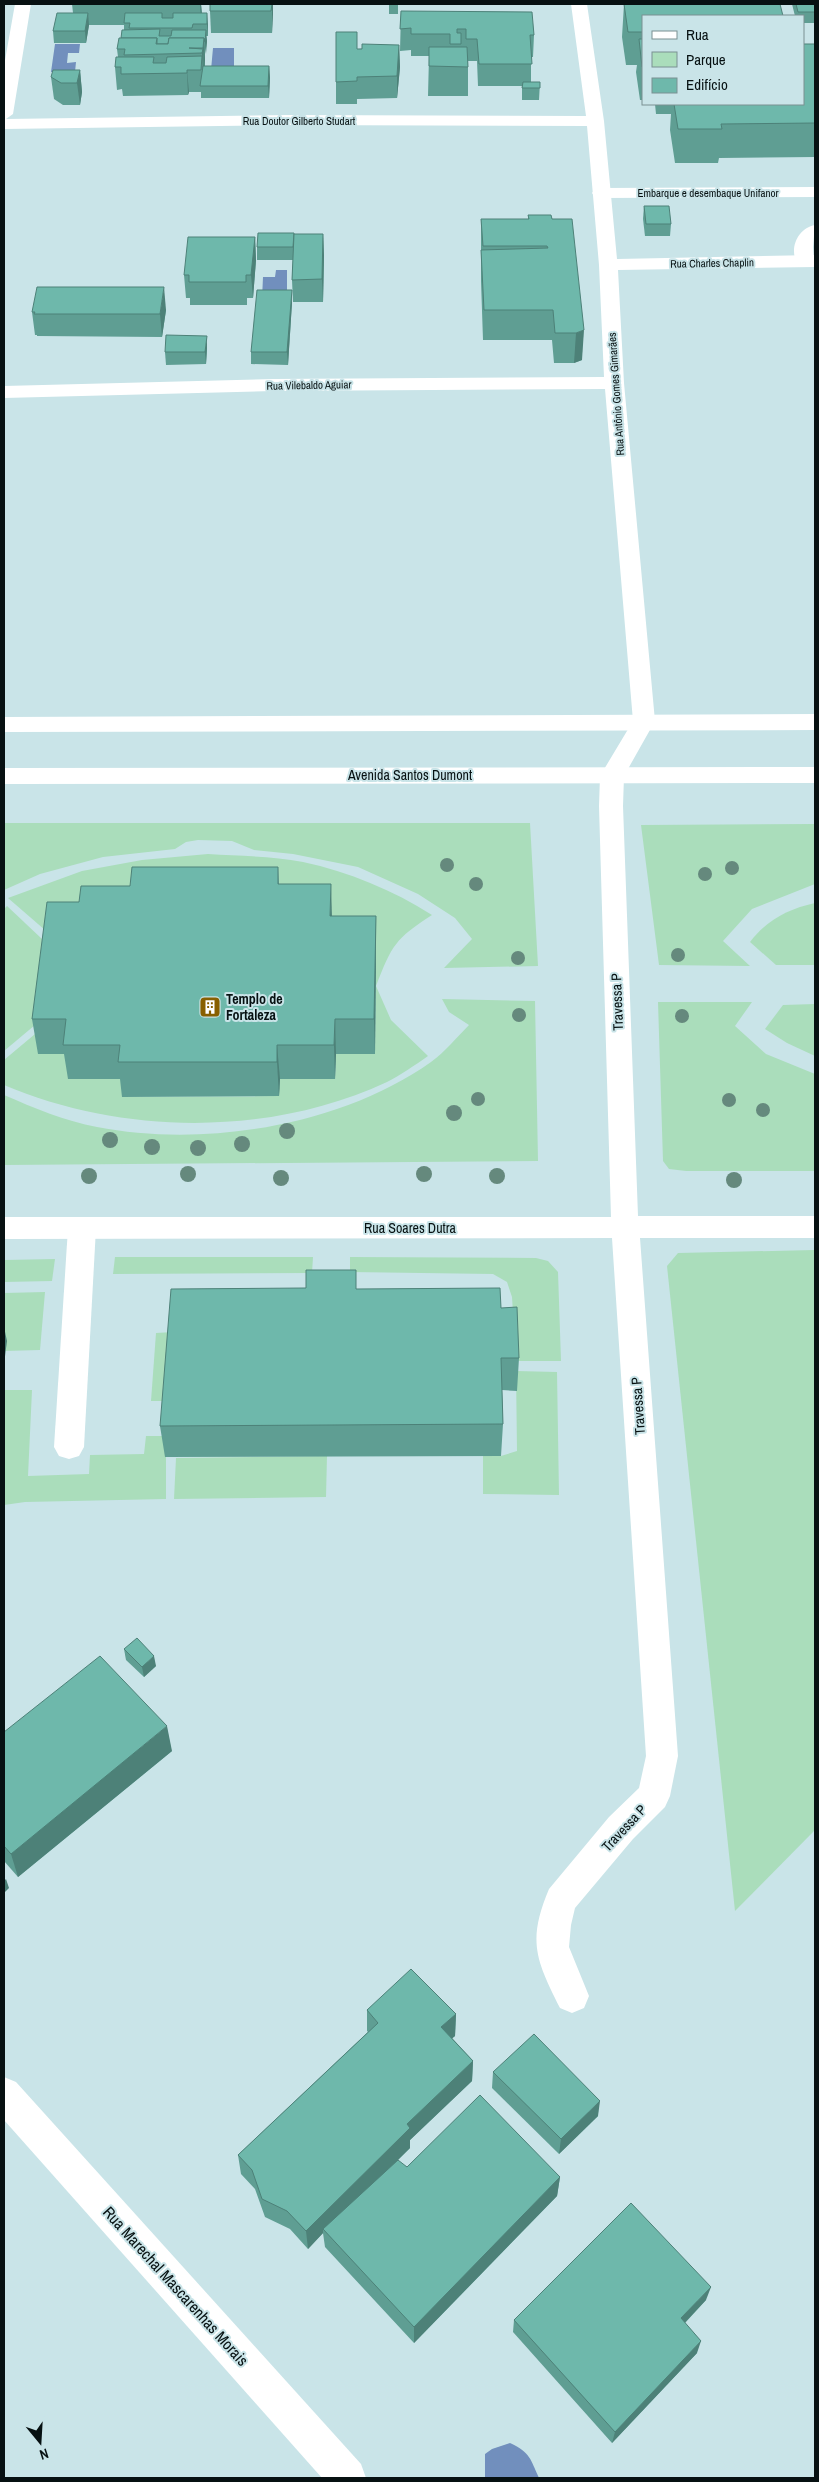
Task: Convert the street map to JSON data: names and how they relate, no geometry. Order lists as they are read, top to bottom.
{
  "streets": {
    "street": [
      "Rua Doutor Gilberto Studart",
      "Embarque e desembaque Unifanor",
      "Rua Charles Chaplin",
      "Rua Vilebaldo Aguiar",
      "Rua Antônio Gomes Gimarães",
      "Avenida Santos Dumont",
      "Travessa P",
      "Rua Soares Dutra",
      "Rua Marechal Mascarenhas Morais"
    ]
  },
  "crossings": [
    ["Rua Doutor Gilberto Studart", "Rua Antônio Gomes Gimarães"],
    ["Embarque e desembaque Unifanor", "Rua Antônio Gomes Gimarães"],
    ["Rua Charles Chaplin", "Rua Antônio Gomes Gimarães"],
    ["Rua Vilebaldo Aguiar", "Rua Antônio Gomes Gimarães"],
    ["Avenida Santos Dumont", "Travessa P"],
    ["Travessa P", "Rua Soares Dutra"]
  ],
  "places": {
    "building": ["Templo de Fortaleza"]
  },
  "legend": ["Rua", "Parque", "Edifício"],
  "north": "bottom"
}
